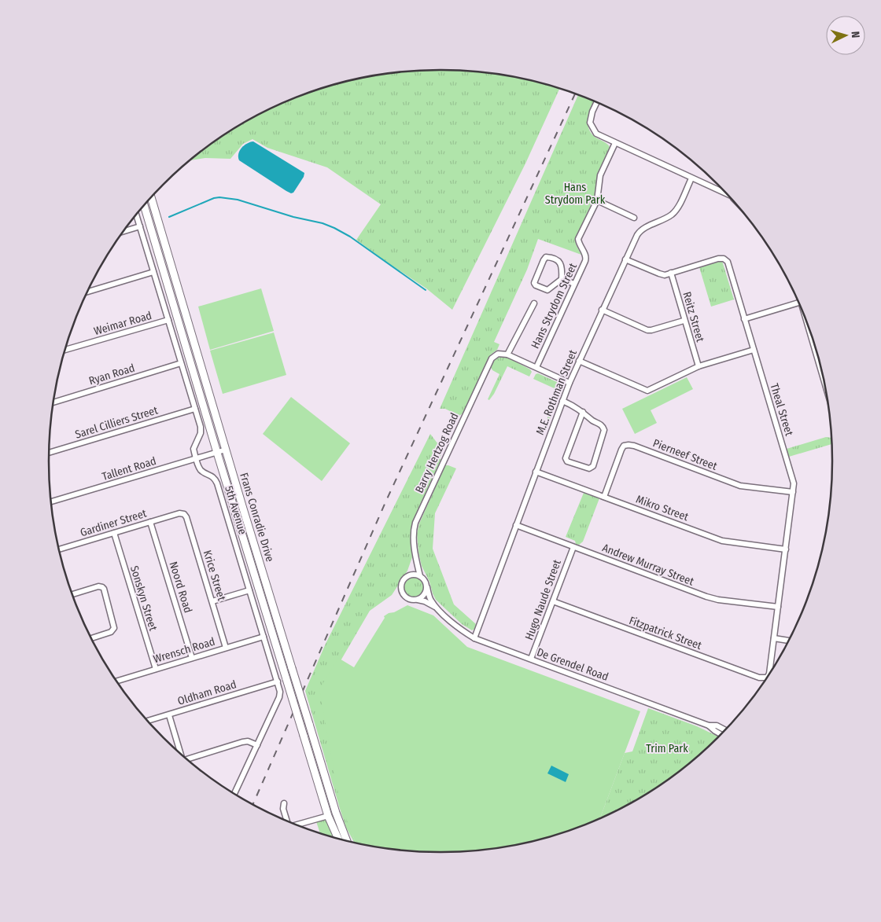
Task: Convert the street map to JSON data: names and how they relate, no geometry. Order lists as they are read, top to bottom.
{
  "streets": {
    "main road": ["Frans Conradie Drive"],
    "street": [
      "Hans Strydom Street",
      "Reitz Street",
      "Weimar Road",
      "Ryan Road",
      "M.E. Rothman Street",
      "Theal Street",
      "Sarel Cilliers Street",
      "Barry Hertzog Road",
      "Pierneef Street",
      "Tallent Road",
      "Mikro Street",
      "5th Avenue",
      "Gardiner Street",
      "Andrew Murray Street",
      "Krice Street",
      "Noord Road",
      "Sonskyn Street",
      "Hugo Naude Street",
      "Fitzpatrick Street",
      "Wrensch Road",
      "De Grendel Road",
      "Oldham Road"
    ]
  },
  "crossings": [
    ["Reitz Street", "Theal Street"],
    ["M.E. Rothman Street", "Theal Street"],
    ["M.E. Rothman Street", "Mikro Street"],
    ["M.E. Rothman Street", "Andrew Murray Street"],
    ["M.E. Rothman Street", "De Grendel Road"],
    ["Theal Street", "Pierneef Street"],
    ["Theal Street", "Mikro Street"],
    ["Theal Street", "Andrew Murray Street"],
    ["Barry Hertzog Road", "De Grendel Road"],
    ["Pierneef Street", "Mikro Street"],
    ["Tallent Road", "5th Avenue"],
    ["Tallent Road", "Frans Conradie Drive"],
    ["5th Avenue", "Wrensch Road"],
    ["5th Avenue", "Oldham Road"],
    ["Gardiner Street", "Krice Street"],
    ["Gardiner Street", "Noord Road"],
    ["Gardiner Street", "Sonskyn Street"],
    ["Andrew Murray Street", "Hugo Naude Street"],
    ["Krice Street", "Wrensch Road"],
    ["Noord Road", "Wrensch Road"],
    ["Sonskyn Street", "Wrensch Road"],
    ["Hugo Naude Street", "Fitzpatrick Street"],
    ["Hugo Naude Street", "De Grendel Road"]
  ],
  "parks": ["Hans Strydom Park", "Trim Park"],
  "north": "right"
}
